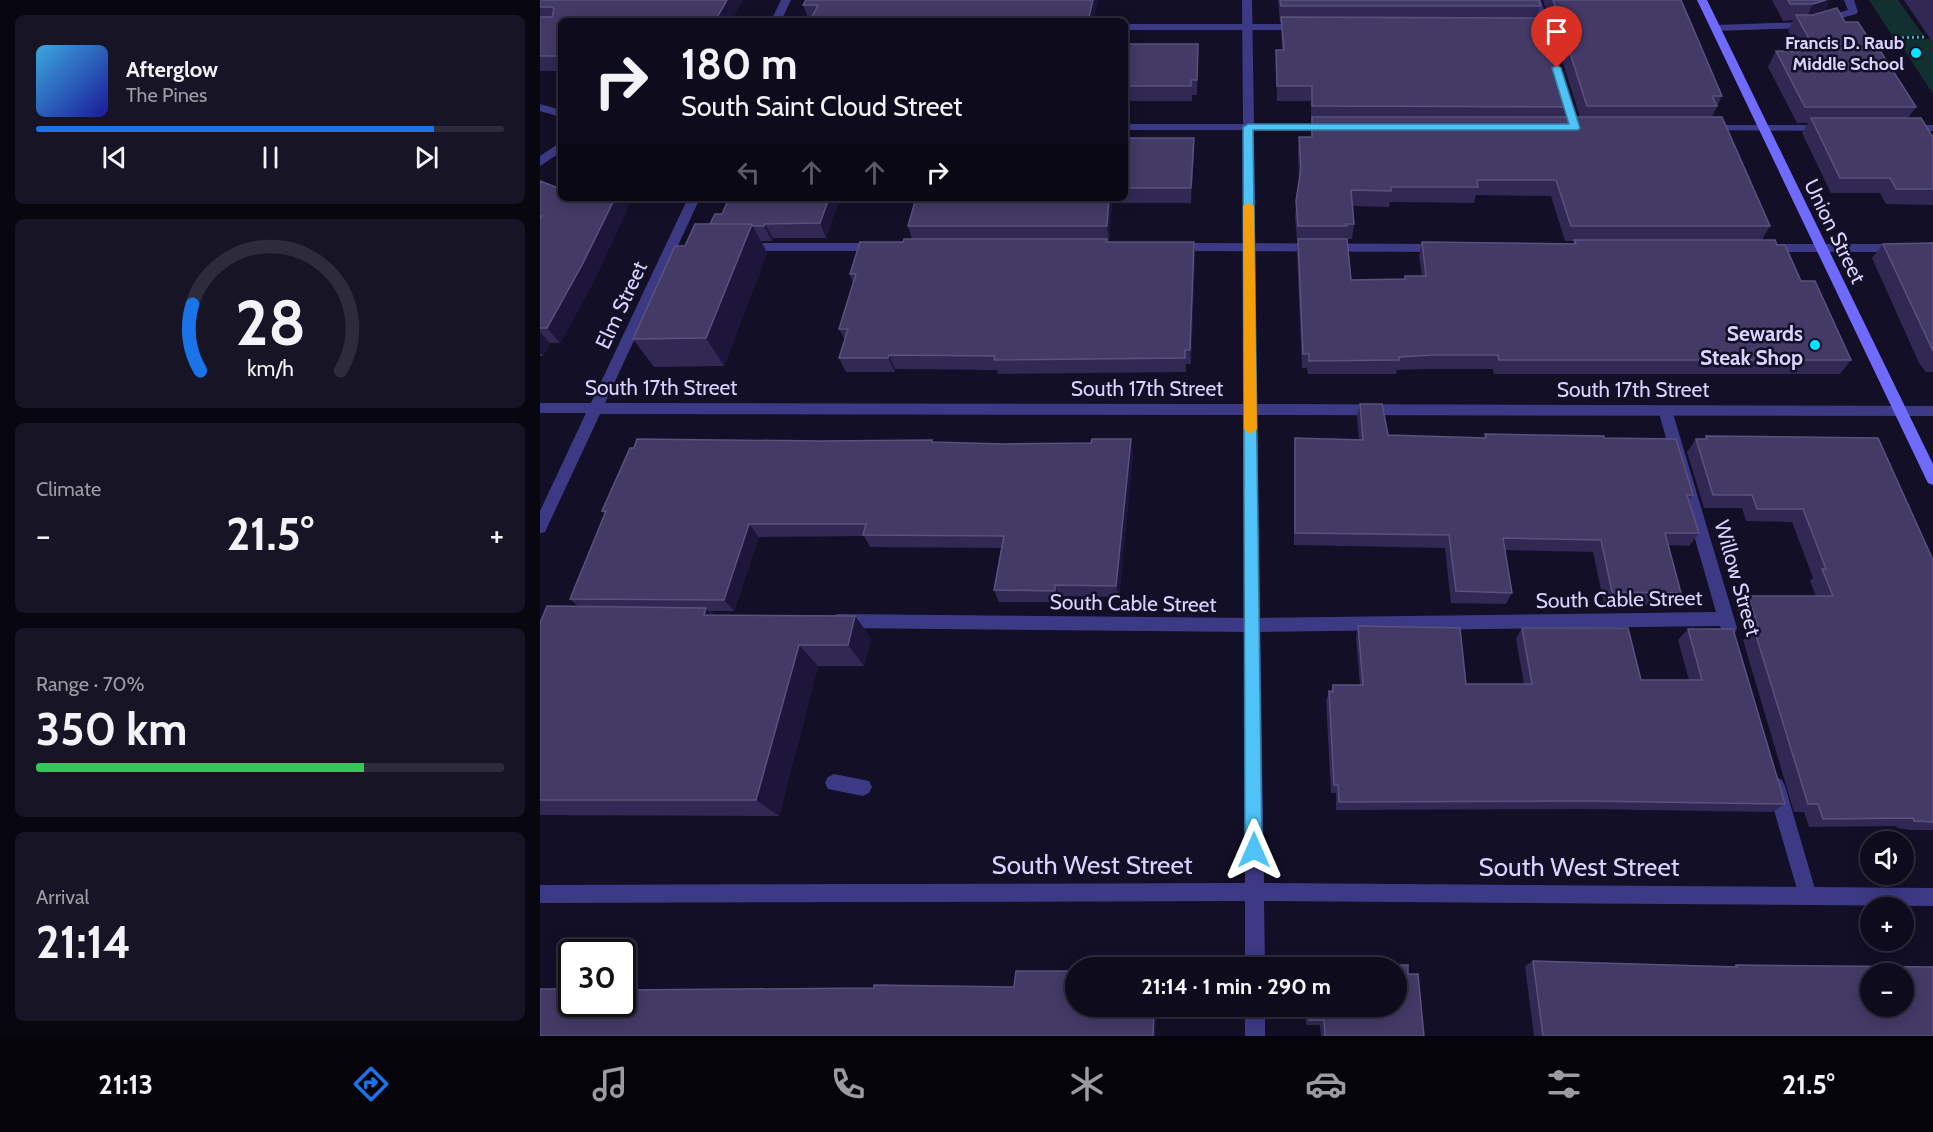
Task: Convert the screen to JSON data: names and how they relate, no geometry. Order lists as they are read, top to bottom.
{
  "streets": {
    "street": [
      "Union Street",
      "Elm Street",
      "South 17th Street",
      "Willow Street",
      "South Cable Street",
      "South West Street"
    ]
  },
  "crossings": [
    ["Union Street", "South 17th Street"],
    ["Elm Street", "South 17th Street"],
    ["South 17th Street", "Willow Street"],
    ["Willow Street", "South Cable Street"]
  ],
  "places": ["Francis D. Raub Middle School", "Sewards Steak Shop"],
  "page": {
    "turn": ["180 m", "South Saint Cloud Street"],
    "song": ["Afterglow", "The Pines"],
    "tile": [
      "Climate",
      ["Range · 70%", "350 km"],
      ["Arrival", "21:14"]
    ],
    "heat": ["−", "21.5°", "+"],
    "map_buttons": ["+", "−"],
    "limit": "30",
    "trip": "21:14 · 1 min · 290 m",
    "tabs": ["21:13", "21.5°"],
    "gauge": ["28", "km/h"]
  }
}
